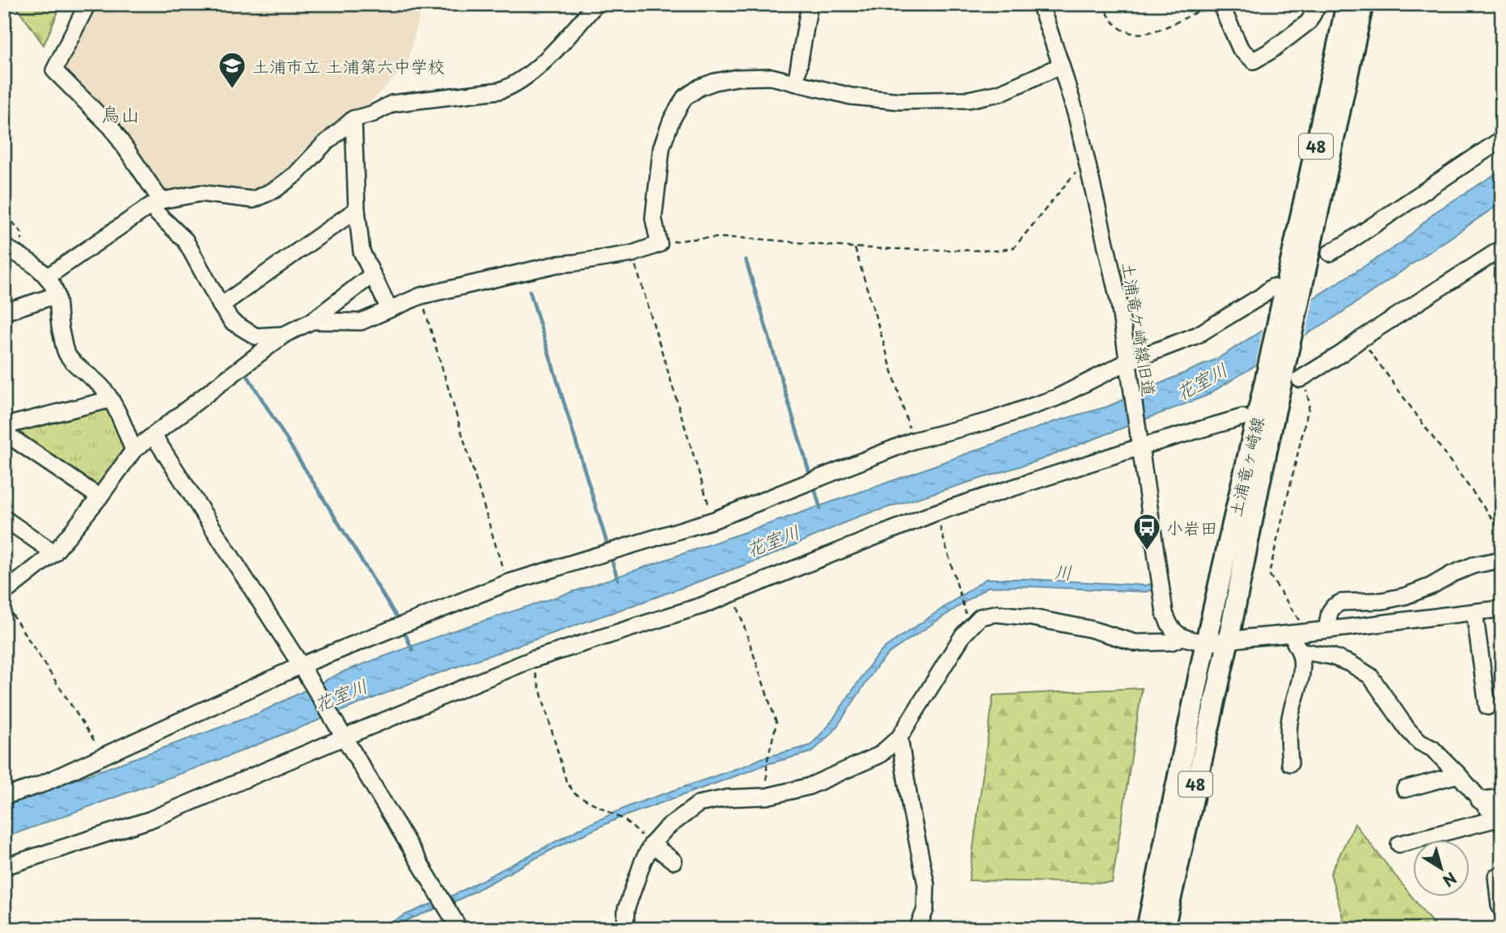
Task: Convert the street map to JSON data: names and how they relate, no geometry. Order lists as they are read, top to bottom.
{
  "streets": {
    "main road": ["48", "土浦竜ヶ崎線"],
    "street": ["土浦竜ケ崎線旧道"]
  },
  "districts": ["烏山"],
  "water": ["花室川", "川"],
  "places": {
    "school or university": ["土浦市立 土浦第六中学校"],
    "bus stop": ["小岩田"]
  },
  "north": "bottom right"
}
